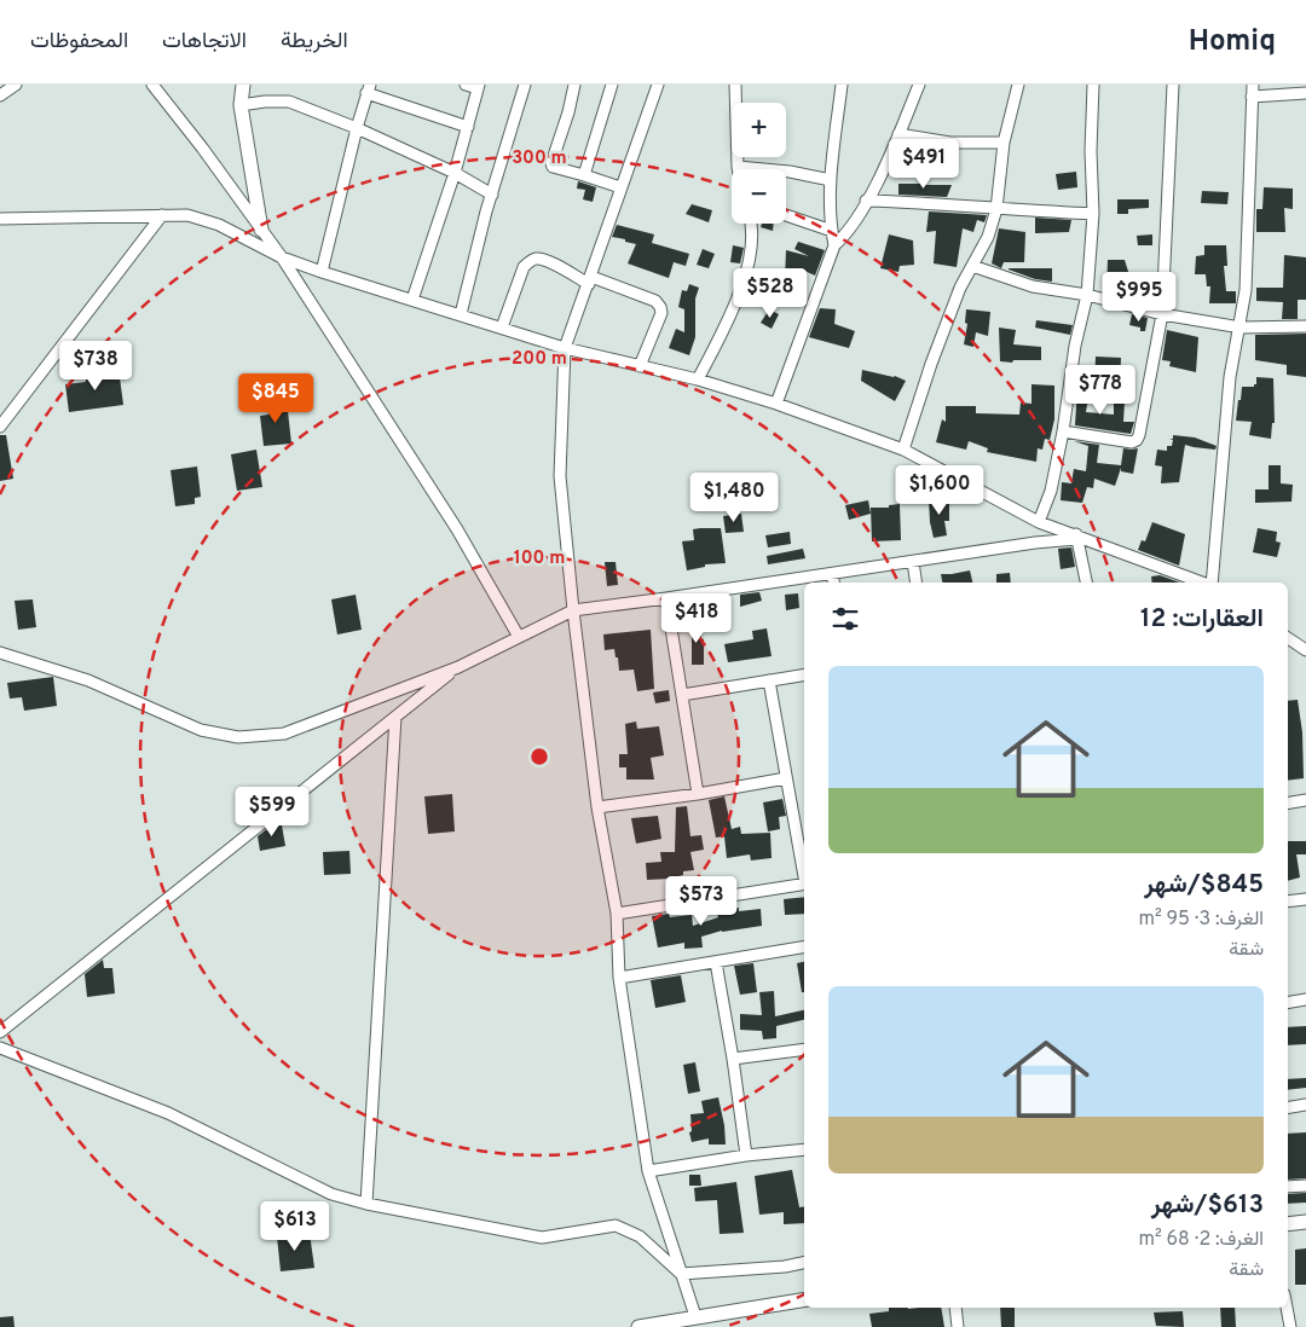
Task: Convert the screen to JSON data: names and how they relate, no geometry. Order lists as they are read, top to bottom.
{
  "page": {
    "header": "Homiq",
    "nav": ["الخريطة", "الاتجاهات", "المحفوظات"],
    "map_buttons": ["+", "−"],
    "price": [
      "$491",
      "$528",
      "$995",
      "$738",
      "$778",
      "$845",
      "$1,600",
      "$1,480",
      "$418",
      "$599",
      "$573",
      "$613"
    ],
    "heading": "العقارات: 12",
    "list": [
      {
        "name": "$845/شهر",
        "note": "الغرف: 3 · 95 m² · شقة"
      },
      {
        "name": "$613/شهر",
        "note": "الغرف: 2 · 68 m² · شقة"
      }
    ]
  },
  "rings": ["300 m", "200 m", "100 m"]
}
